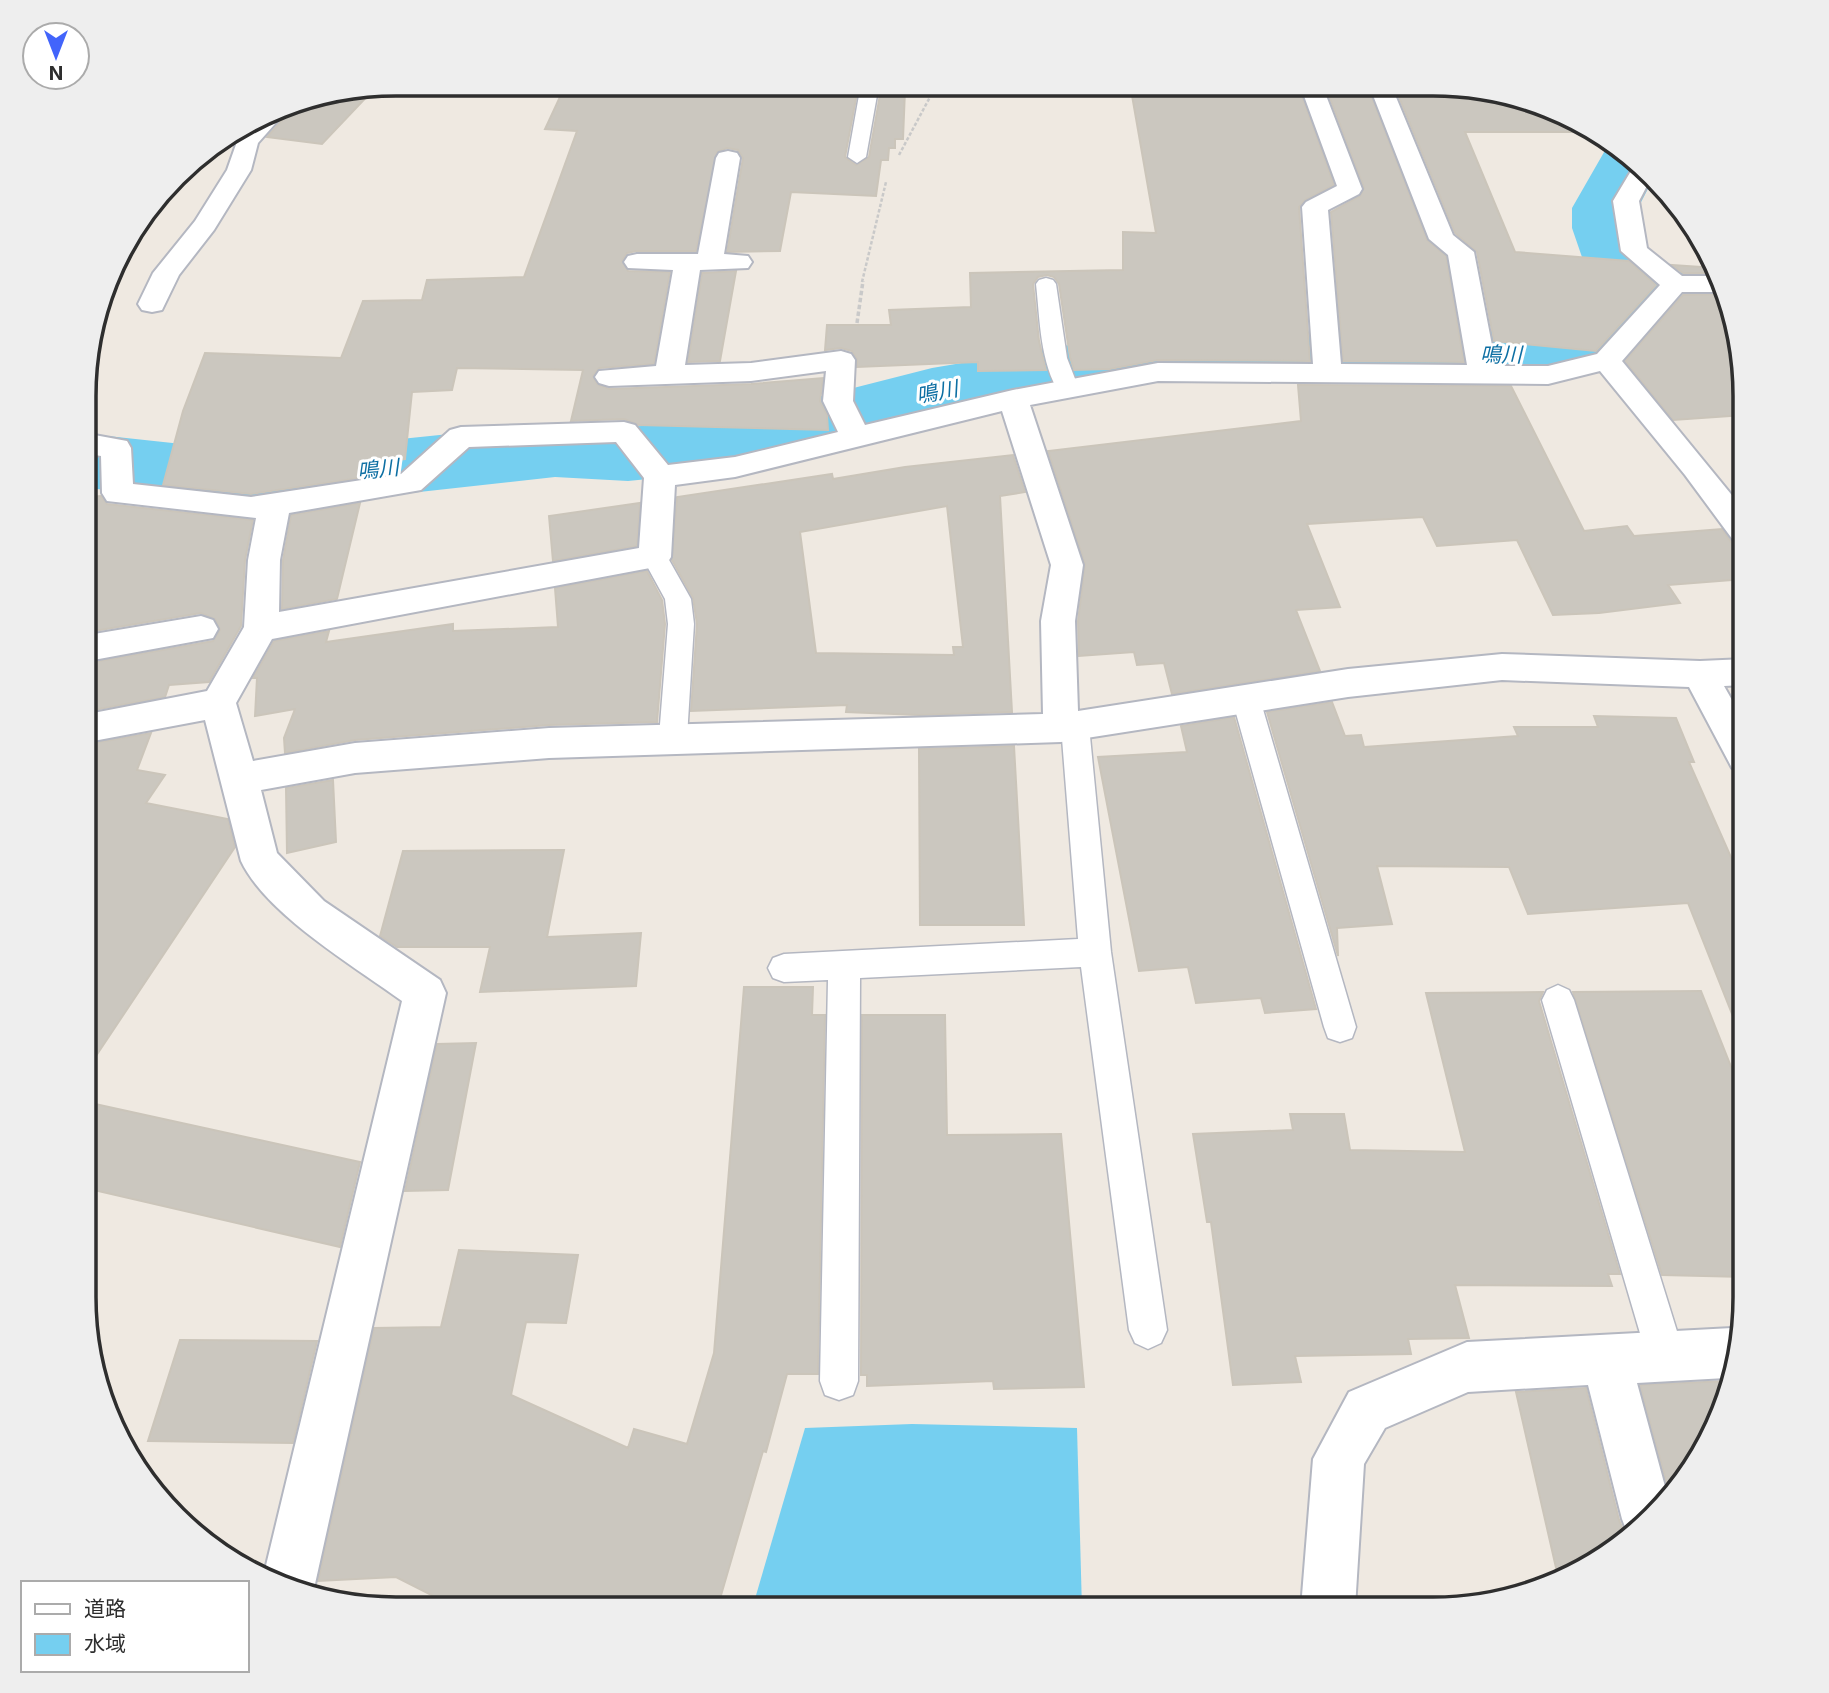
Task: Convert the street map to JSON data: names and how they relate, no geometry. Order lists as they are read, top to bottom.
{
  "water": ["鳴川"],
  "legend": ["道路", "水域"],
  "north": "bottom"
}
